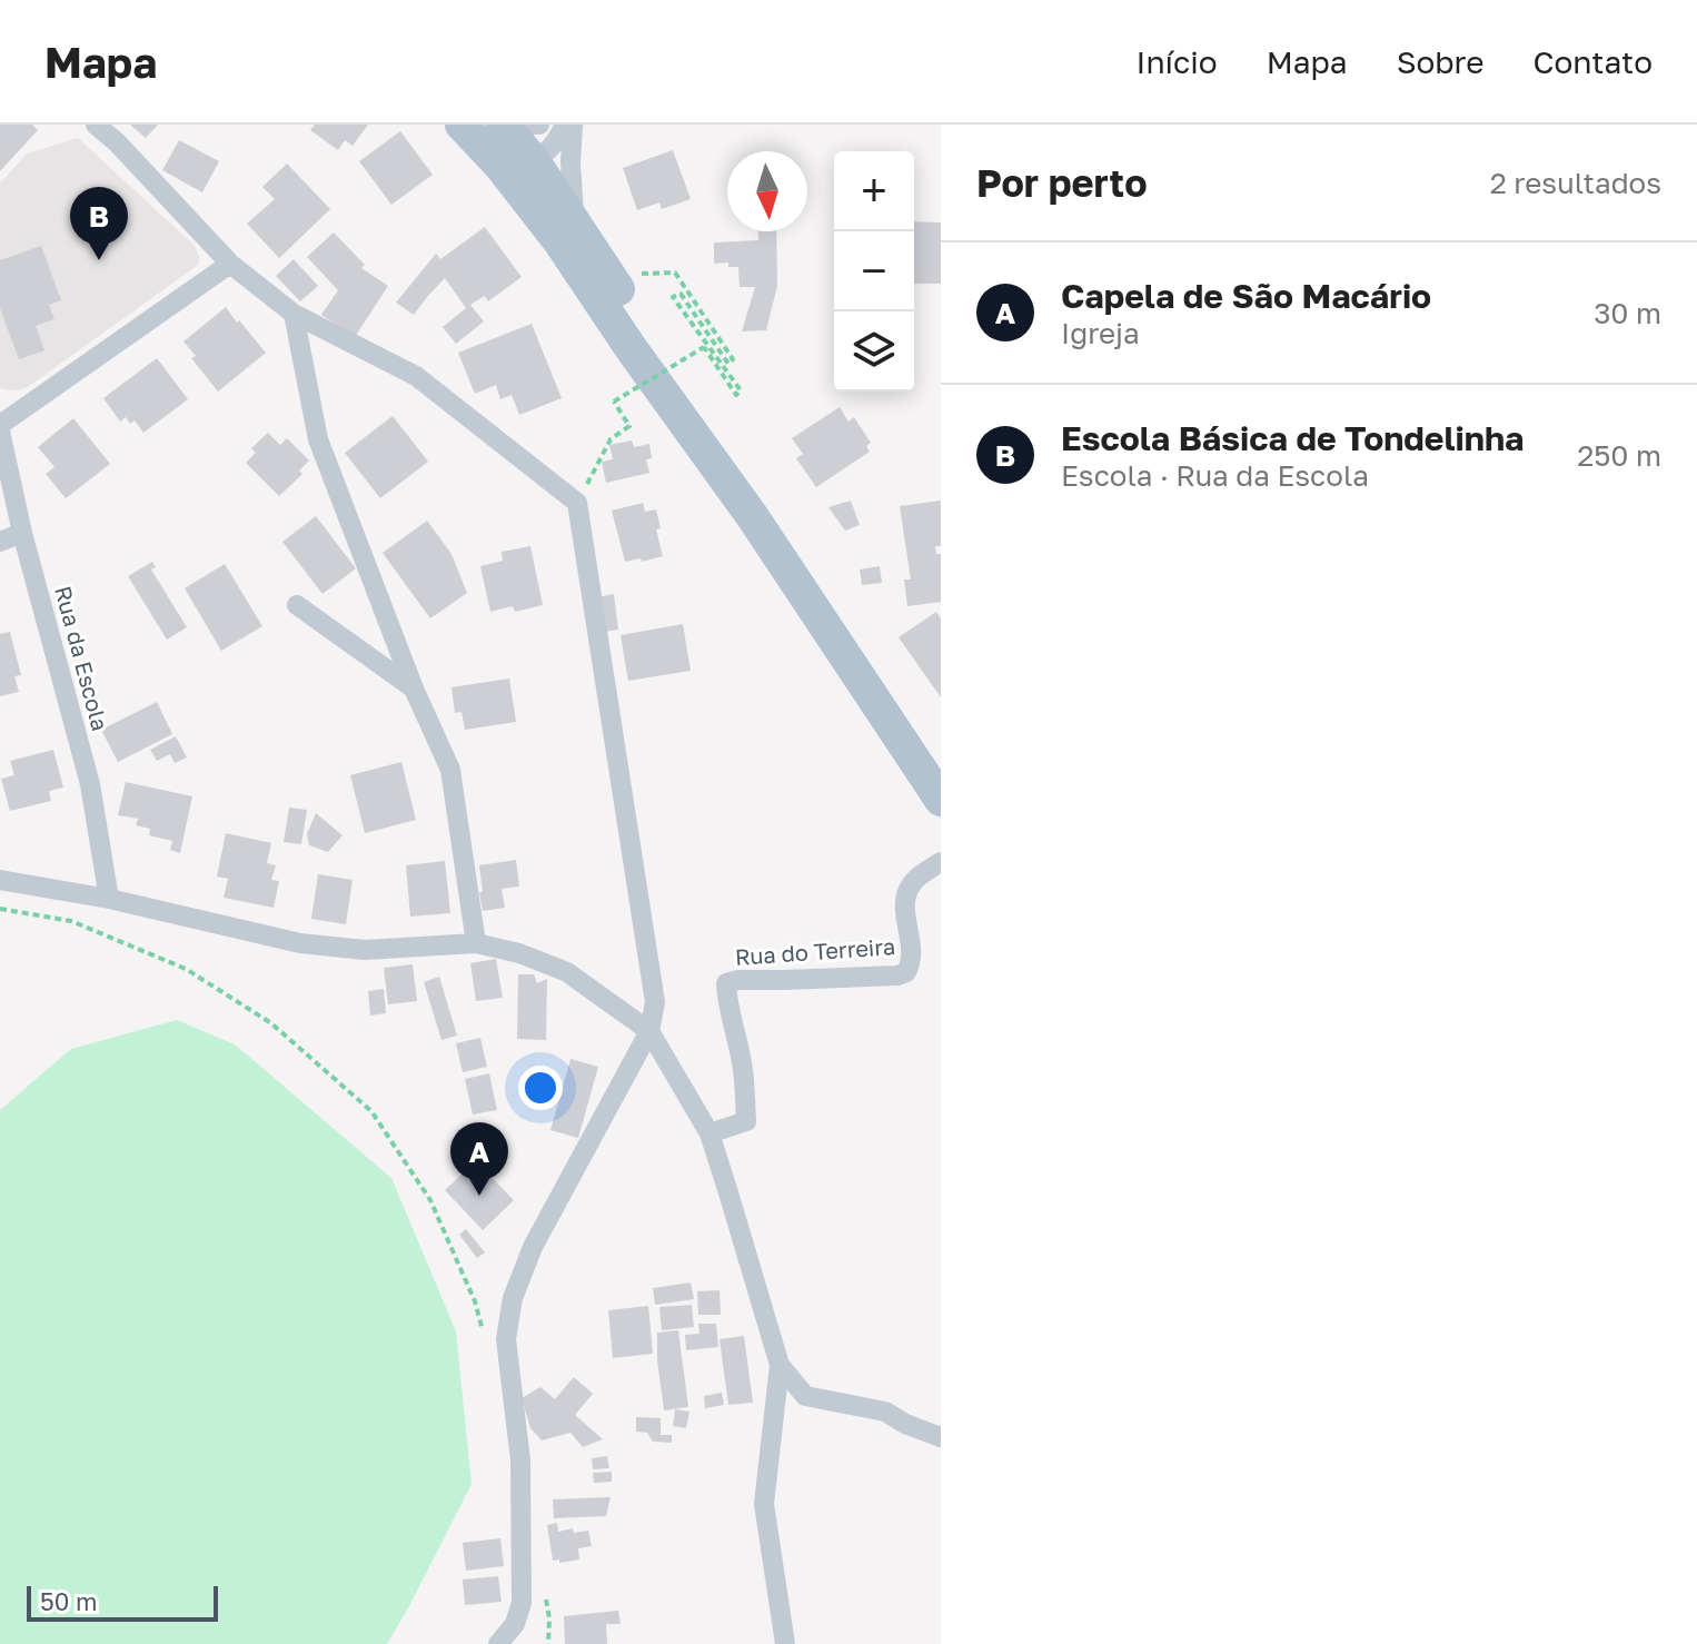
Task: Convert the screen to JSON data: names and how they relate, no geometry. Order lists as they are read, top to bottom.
{
  "streets": {
    "street": ["Rua da Escola", "Rua do Terreira"]
  },
  "scale_bar": "50 m",
  "north": "bottom",
  "page": {
    "header": "Mapa",
    "nav": [
      "Início",
      "Mapa",
      "Sobre",
      "Contato"
    ],
    "heading": ["Por perto", "2 resultados"],
    "map_buttons": ["+", "−"],
    "pins": ["B", "A"],
    "list": [
      {
        "mark": "A",
        "name": "Capela de São Macário",
        "note": "Igreja",
        "value": "30 m"
      },
      {
        "mark": "B",
        "name": "Escola Básica de Tondelinha",
        "note": "Escola · Rua da Escola",
        "value": "250 m"
      }
    ],
    "scale": "50 m"
  }
}
